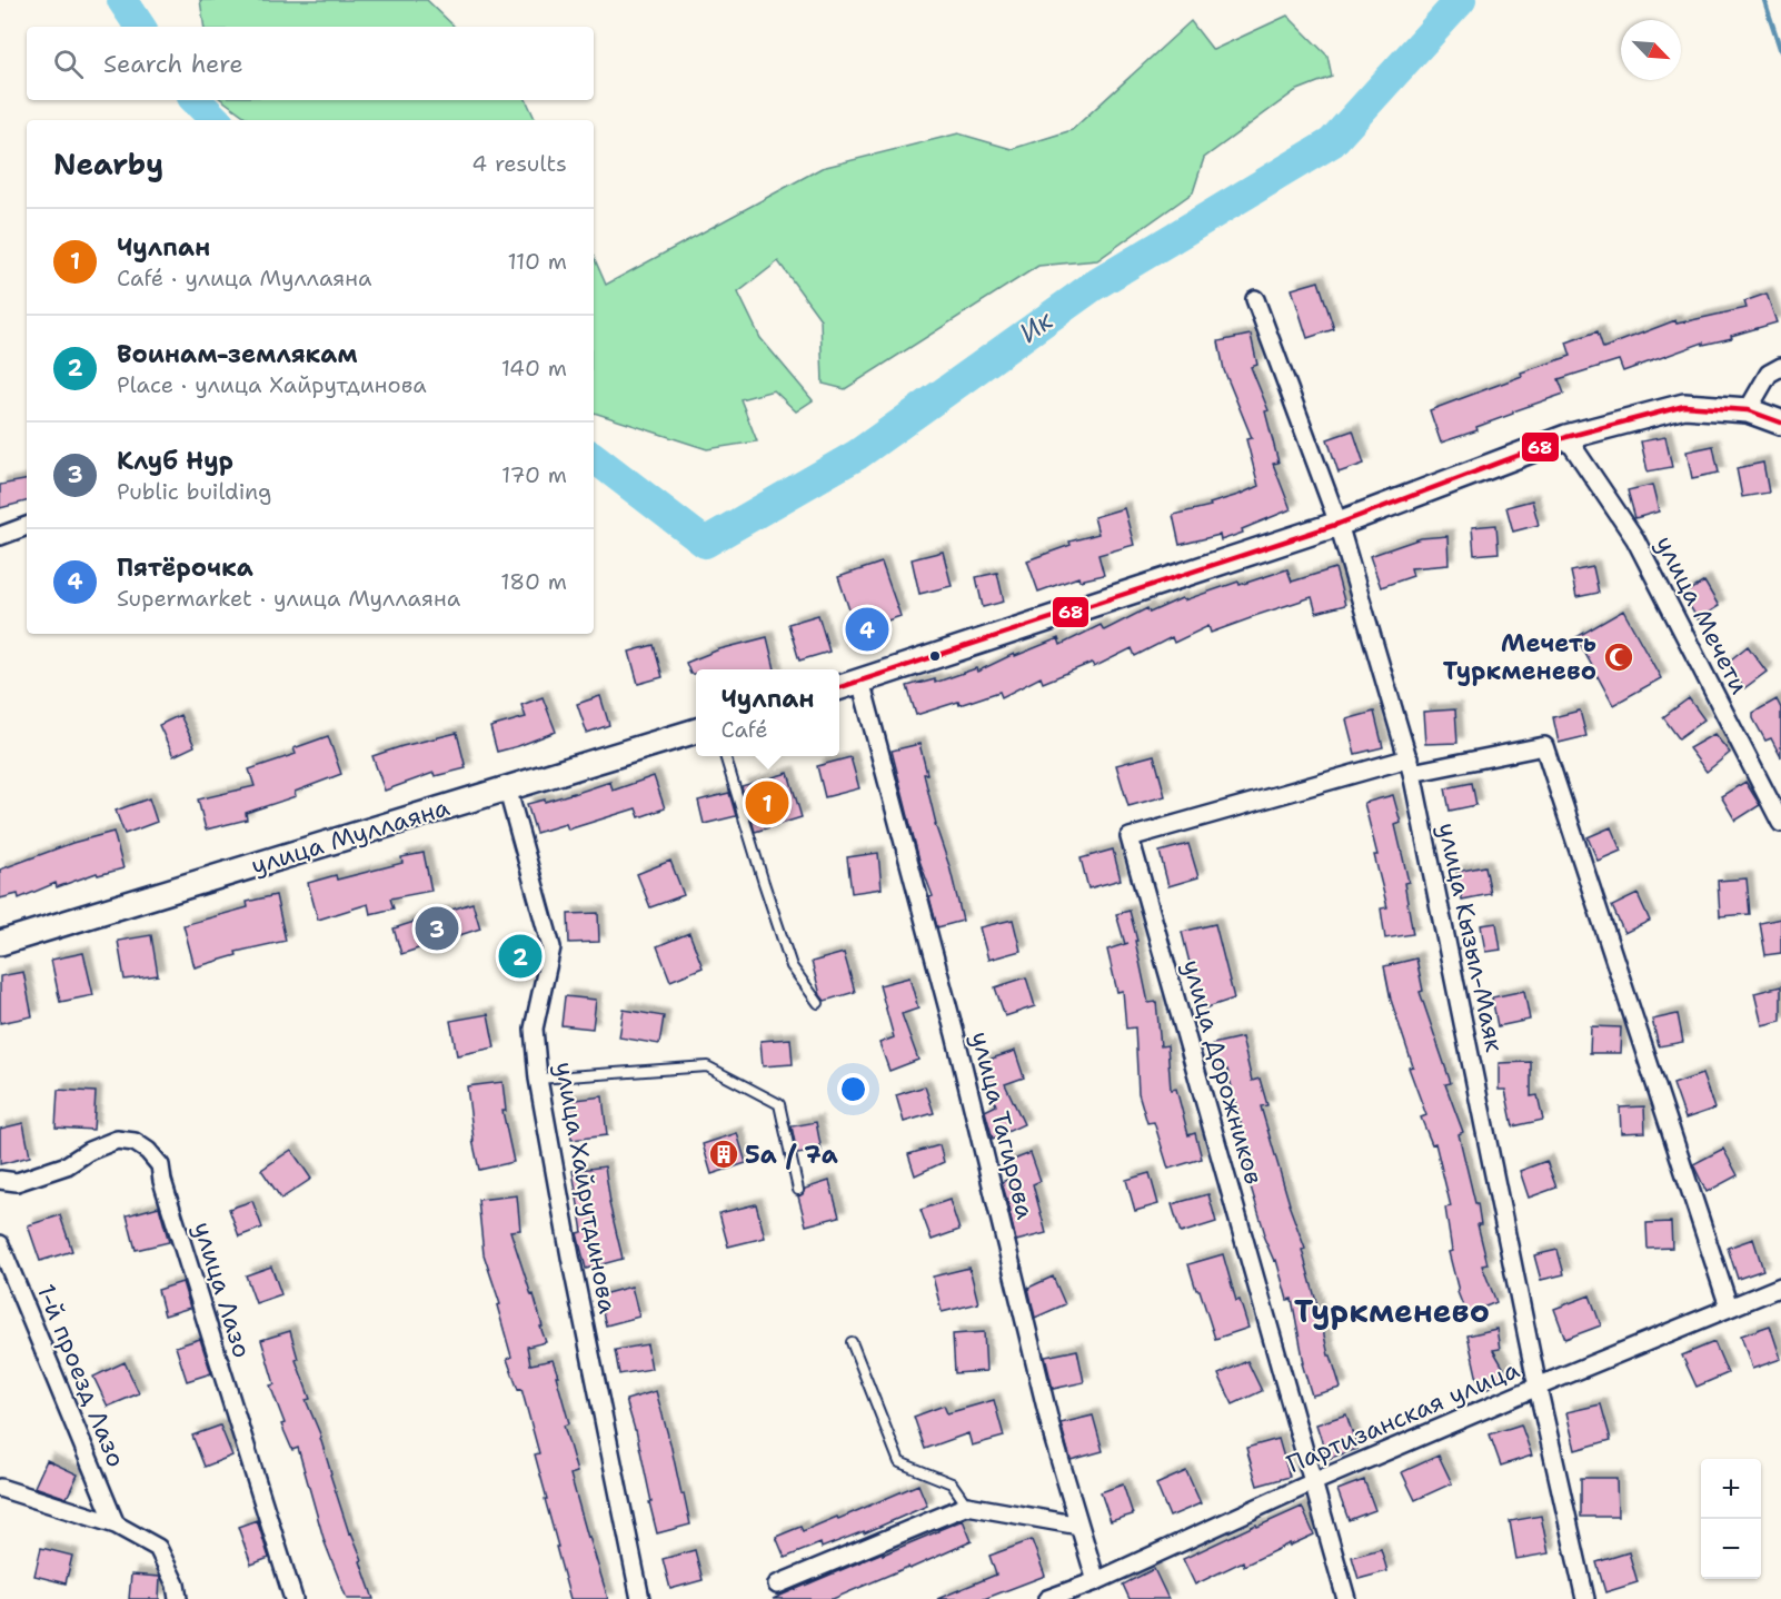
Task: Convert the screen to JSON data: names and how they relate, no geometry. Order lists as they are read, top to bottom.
{
  "streets": {
    "main road": ["улица Муллаяна"],
    "street": [
      "улица Мечети",
      "улица Кызыл-Маяк",
      "улица Дорожников",
      "улица Тагирова",
      "улица Хайрутдинова",
      "улица Лазо",
      "1-й проезд Лазо",
      "Партизанская улица"
    ]
  },
  "crossings": [
    ["улица Муллаяна", "улица Хайрутдинова"],
    ["улица Кызыл-Маяк", "улица Дорожников"],
    ["улица Кызыл-Маяк", "Партизанская улица"],
    ["улица Дорожников", "Партизанская улица"],
    ["улица Тагирова", "Партизанская улица"]
  ],
  "districts": ["Туркменево"],
  "water": ["Ик"],
  "places": {
    "mosque": ["Мечеть Туркменево"],
    "building": ["5а / 7а"]
  },
  "lines": ["transit line 68"],
  "north": "bottom right",
  "page": {
    "search": "Search here",
    "heading": ["Nearby", "4 results"],
    "list": [
      {
        "mark": "1",
        "name": "Чулпан",
        "note": "Café · улица Муллаяна",
        "value": "110 m"
      },
      {
        "mark": "2",
        "name": "Воинам-землякам",
        "note": "Place · улица Хайрутдинова",
        "value": "140 m"
      },
      {
        "mark": "3",
        "name": "Клуб Нур",
        "note": "Public building",
        "value": "170 m"
      },
      {
        "mark": "4",
        "name": "Пятёрочка",
        "note": "Supermarket · улица Муллаяна",
        "value": "180 m"
      }
    ],
    "pins": [
      "4",
      "1",
      "3",
      "2"
    ],
    "popup": ["Чулпан", "Café"],
    "map_buttons": ["+", "−"]
  }
}
